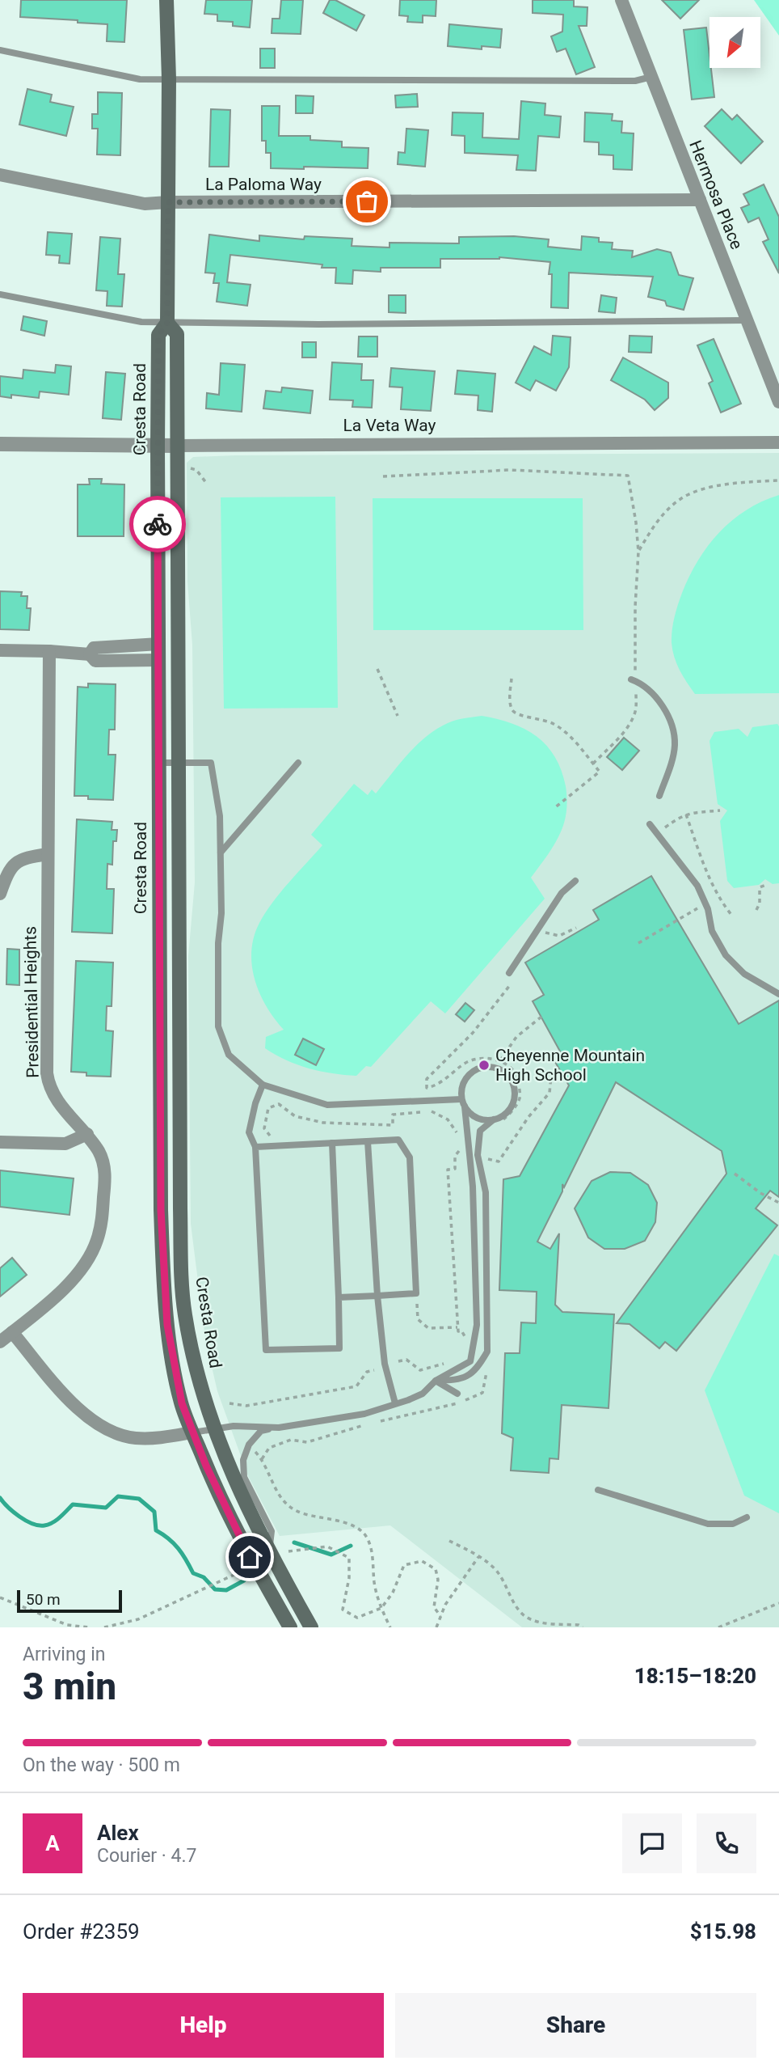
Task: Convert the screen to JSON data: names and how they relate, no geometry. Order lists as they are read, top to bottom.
{
  "streets": {
    "main road": ["Cresta Road"],
    "street": [
      "La Paloma Way",
      "Hermosa Place",
      "La Veta Way",
      "Presidential Heights"
    ]
  },
  "crossings": [
    ["La Paloma Way", "Hermosa Place"],
    ["La Paloma Way", "Cresta Road"],
    ["Cresta Road", "La Veta Way"]
  ],
  "places": ["Cheyenne Mountain High School"],
  "scale_bar": "50 m",
  "north": "bottom left",
  "page": {
    "scale": "50 m",
    "heading": ["3 min", "Arriving in", "18:15–18:20"],
    "panel": [
      "Alex",
      "Courier · 4.7",
      "Order #2359",
      "$15.98"
    ],
    "bar": "On the way · 500 m",
    "round": "A",
    "buttons": ["Help", "Share"]
  }
}
